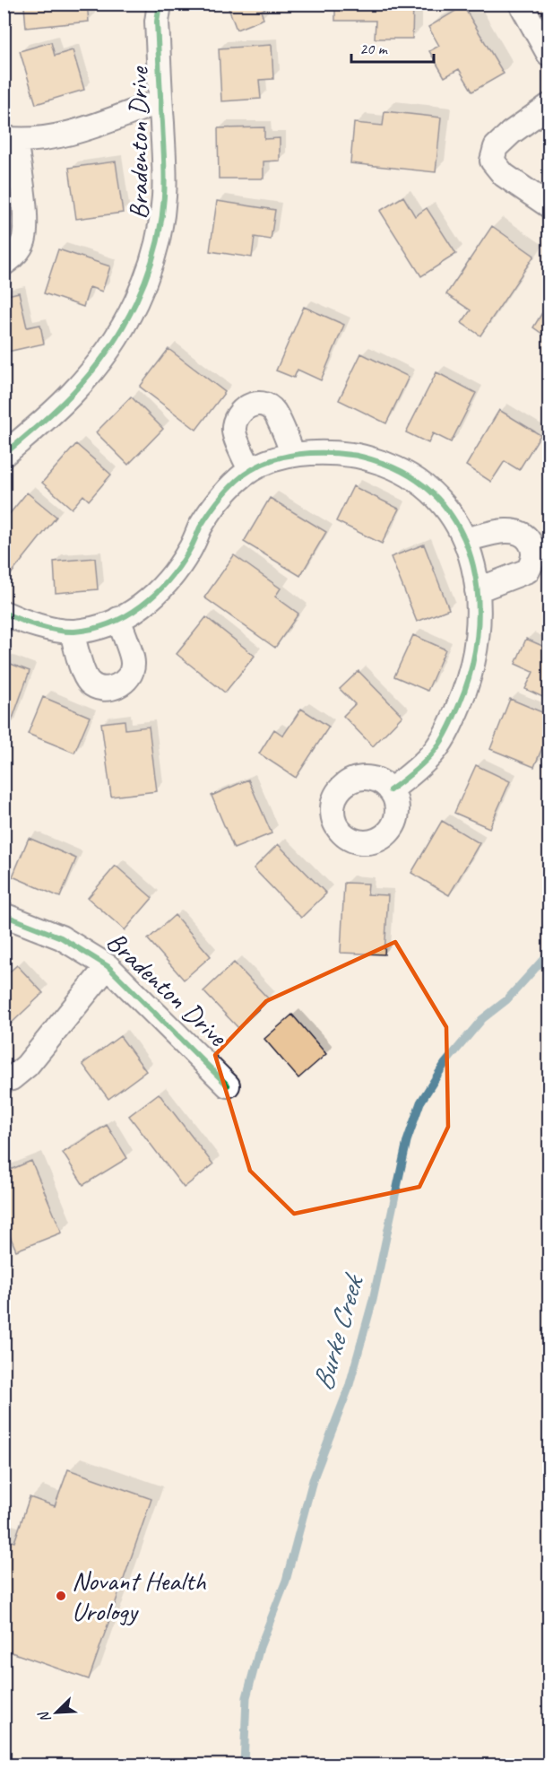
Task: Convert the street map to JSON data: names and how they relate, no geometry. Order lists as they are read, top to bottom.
{
  "streets": {
    "street": ["Bradenton Drive"]
  },
  "water": ["Burke Creek"],
  "places": ["Novant Health Urology"],
  "scale_bar": "20 m",
  "north": "bottom left"
}
